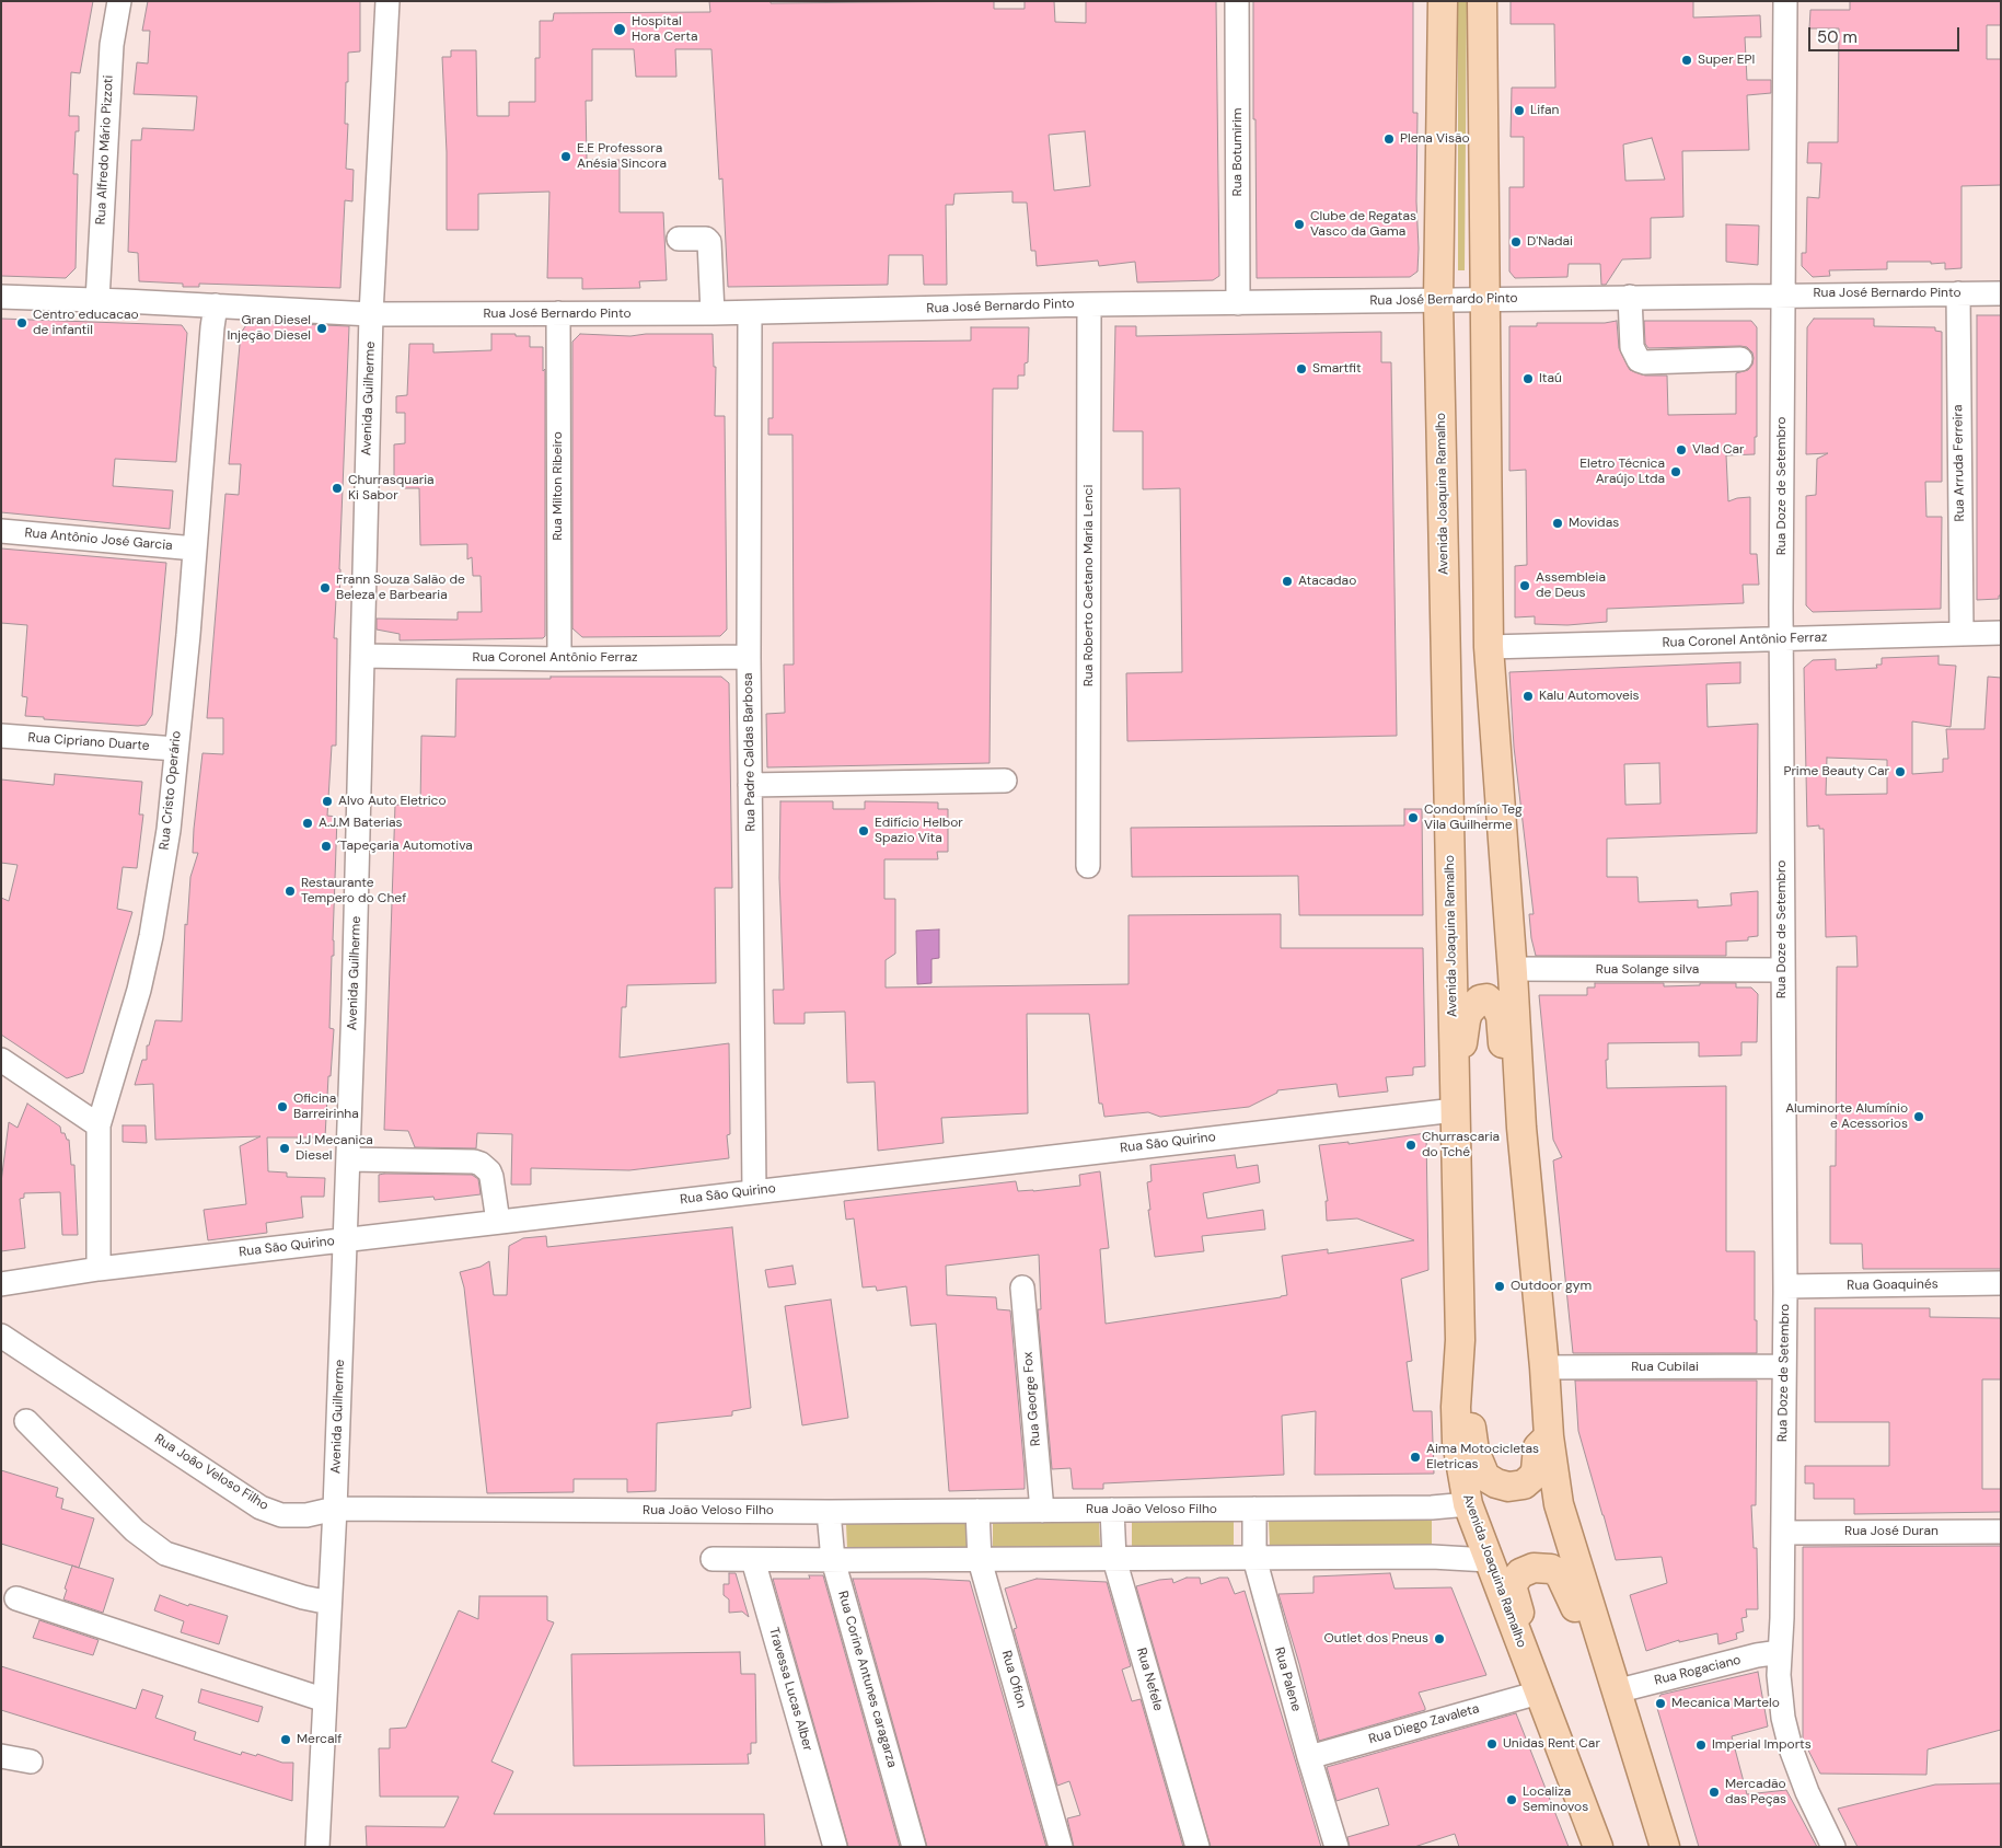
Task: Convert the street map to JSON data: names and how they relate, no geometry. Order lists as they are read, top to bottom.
{
  "streets": {
    "main road": ["Avenida Joaquina Ramalho"],
    "street": [
      "Rua Alfredo Mário Pizzoti",
      "Rua Botumirim",
      "Rua José Bernardo Pinto",
      "Avenida Guilherme",
      "Rua Arruda Ferreira",
      "Rua Milton Ribeiro",
      "Rua Doze de Setembro",
      "Rua Antônio José Garcia",
      "Rua Roberto Caetano Maria Lenci",
      "Rua Coronel Antônio Ferraz",
      "Rua Cipriano Duarte",
      "Rua Padre Caldas Barbosa",
      "Rua Cristo Operário",
      "Rua Solange silva",
      "Rua São Quirino",
      "Rua Goaquinés",
      "Rua Cubilai",
      "Rua George Fox",
      "Rua João Veloso Filho",
      "Rua José Duran",
      "Rua Rogaciano",
      "Rua Corine Antunes caragarza",
      "Rua Ofion",
      "Rua Nefele",
      "Rua Palene",
      "Travessa Lucas Alber",
      "Rua Diego Zavaleta"
    ]
  },
  "crossings": [
    ["Rua Alfredo Mário Pizzoti", "Rua José Bernardo Pinto"],
    ["Rua Botumirim", "Rua José Bernardo Pinto"],
    ["Rua José Bernardo Pinto", "Avenida Guilherme"],
    ["Rua José Bernardo Pinto", "Rua Arruda Ferreira"],
    ["Rua José Bernardo Pinto", "Rua Milton Ribeiro"],
    ["Rua José Bernardo Pinto", "Rua Doze de Setembro"],
    ["Rua José Bernardo Pinto", "Avenida Joaquina Ramalho"],
    ["Rua José Bernardo Pinto", "Rua Roberto Caetano Maria Lenci"],
    ["Rua José Bernardo Pinto", "Rua Padre Caldas Barbosa"],
    ["Rua José Bernardo Pinto", "Rua Cristo Operário"],
    ["Avenida Guilherme", "Rua Coronel Antônio Ferraz"],
    ["Avenida Guilherme", "Rua São Quirino"],
    ["Avenida Guilherme", "Rua João Veloso Filho"],
    ["Rua Arruda Ferreira", "Rua Coronel Antônio Ferraz"],
    ["Rua Milton Ribeiro", "Rua Coronel Antônio Ferraz"],
    ["Rua Doze de Setembro", "Rua Coronel Antônio Ferraz"],
    ["Rua Doze de Setembro", "Rua Solange silva"],
    ["Rua Doze de Setembro", "Rua Goaquinés"],
    ["Rua Doze de Setembro", "Rua Cubilai"],
    ["Rua Doze de Setembro", "Rua José Duran"],
    ["Rua Doze de Setembro", "Rua Rogaciano"],
    ["Avenida Joaquina Ramalho", "Rua São Quirino"],
    ["Avenida Joaquina Ramalho", "Rua João Veloso Filho"],
    ["Avenida Joaquina Ramalho", "Rua Diego Zavaleta"],
    ["Rua Antônio José Garcia", "Rua Cristo Operário"],
    ["Rua Coronel Antônio Ferraz", "Rua Padre Caldas Barbosa"],
    ["Rua Cipriano Duarte", "Rua Cristo Operário"],
    ["Rua Padre Caldas Barbosa", "Rua São Quirino"],
    ["Rua Cristo Operário", "Rua São Quirino"],
    ["Rua George Fox", "Rua João Veloso Filho"],
    ["Rua João Veloso Filho", "Rua Corine Antunes caragarza"],
    ["Rua João Veloso Filho", "Rua Ofion"],
    ["Rua João Veloso Filho", "Rua Nefele"],
    ["Rua João Veloso Filho", "Rua Palene"],
    ["Rua Palene", "Rua Diego Zavaleta"]
  ],
  "places": [
    "Hospital Hora Certa",
    "Super EPI",
    "Lifan",
    "Plena Visão",
    "E.E Professora Anésia Sincora",
    "Clube de Regatas Vasco da Gama",
    "D'Nadai",
    "Centro educacao de infantil",
    "Gran Diesel Injeção Diesel",
    "Smartfit",
    "Itaú",
    "Vlad Car",
    "Eletro Técnica Araújo Ltda",
    "Churrasquaria Ki Sabor",
    "Movidas",
    "Atacadao",
    "Assembleia de Deus",
    "Frann Souza Salão de Beleza e Barbearia",
    "Kalu Automoveis",
    "Prime Beauty Car",
    "Alvo Auto Eletrico",
    "Condomínio Teg Vila Guilherme",
    "A.J.M Baterias",
    "Edifício Helbor Spazio Vita",
    "´Tapeçaria Automotiva",
    "Restaurante Tempero do Chef",
    "Oficina Barreirinha",
    "Aluminorte Alumínio e Acessorios",
    "Churrascaria do Tché",
    "J.J Mecanica Diesel",
    "Outdoor gym",
    "Aima Motocicletas Eletricas",
    "Outlet dos Pneus",
    "Mecanica Martelo",
    "Mercalf",
    "Unidas Rent Car",
    "Imperial Imports",
    "Mercadão das Peças",
    "Localiza Seminovos"
  ],
  "scale_bar": "50 m"
}
